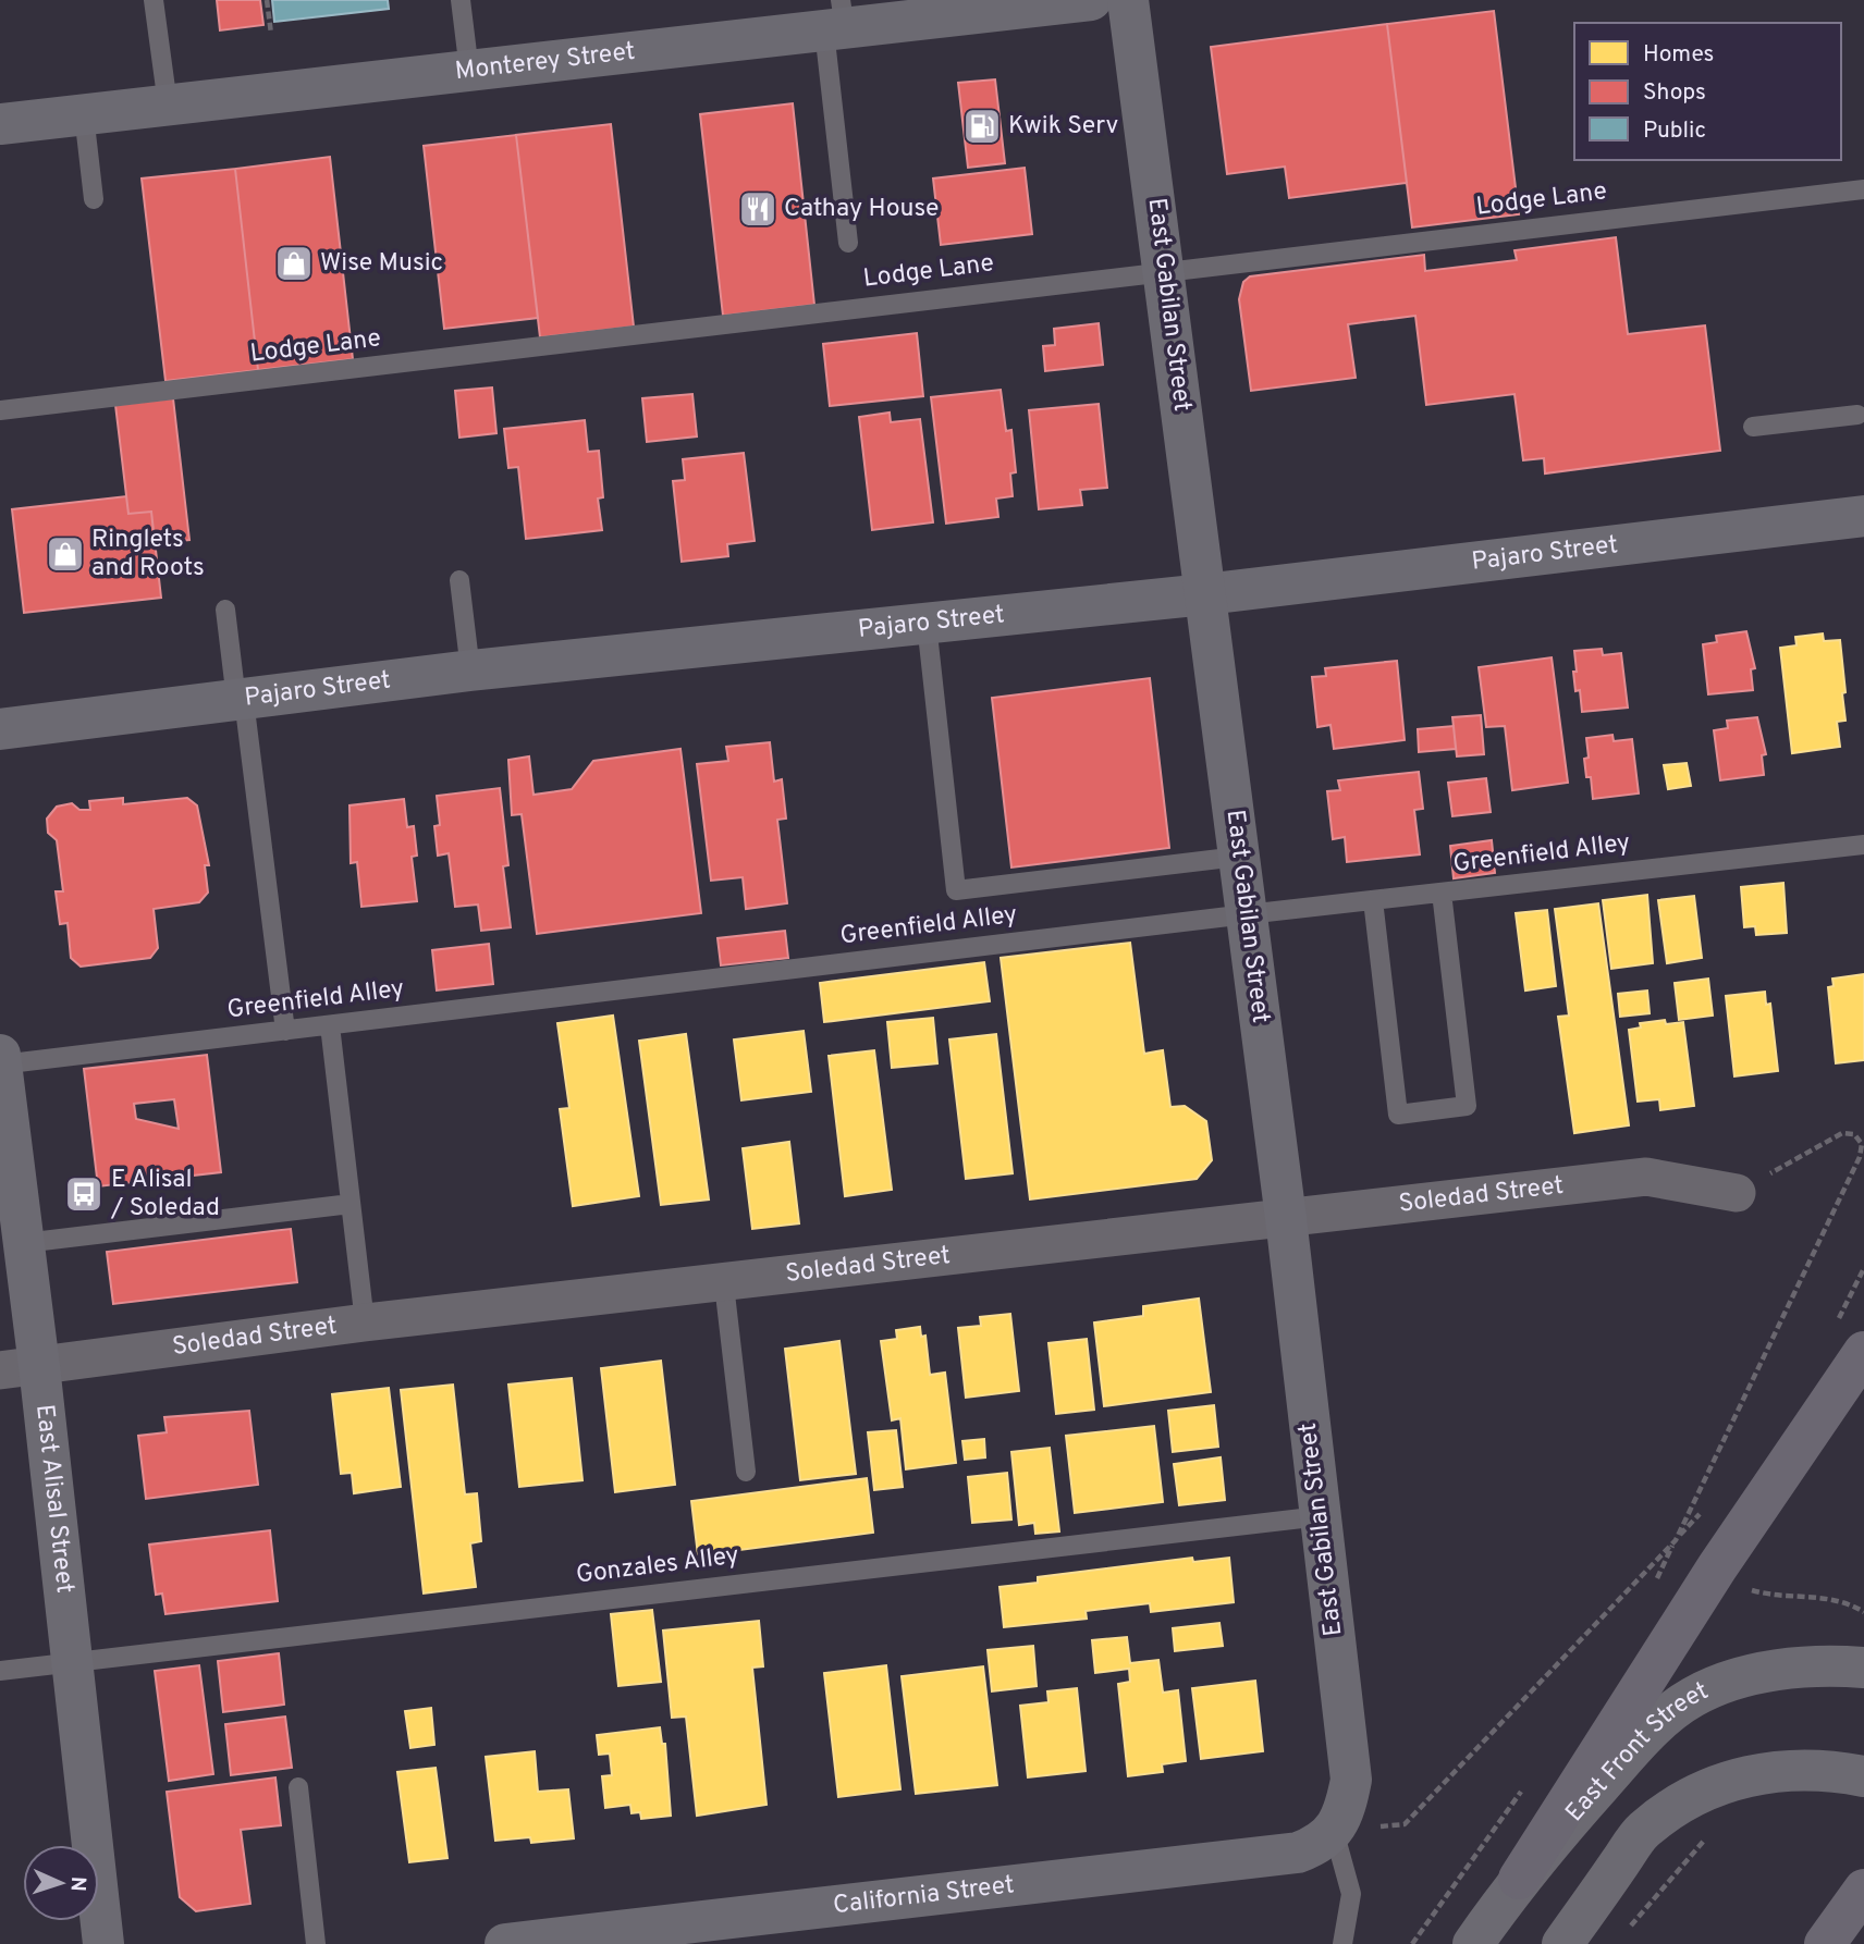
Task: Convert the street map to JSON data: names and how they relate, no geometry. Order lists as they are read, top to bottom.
{
  "streets": {
    "street": [
      "Monterey Street",
      "East Gabilan Street",
      "Pajaro Street",
      "Soledad Street",
      "East Alisal Street",
      "East Front Street",
      "California Street"
    ],
    "lane": ["Lodge Lane", "Greenfield Alley", "Gonzales Alley"]
  },
  "crossings": [
    ["Lodge Lane", "East Gabilan Street"],
    ["East Gabilan Street", "Pajaro Street"],
    ["East Gabilan Street", "Greenfield Alley"],
    ["East Gabilan Street", "Soledad Street"],
    ["East Gabilan Street", "Gonzales Alley"],
    ["East Gabilan Street", "California Street"],
    ["Greenfield Alley", "East Alisal Street"],
    ["Soledad Street", "East Alisal Street"],
    ["East Alisal Street", "Gonzales Alley"]
  ],
  "places": {
    "fuel station": ["Kwik Serv"],
    "restaurant": ["Cathay House"],
    "shop": ["Wise Music", "Ringlets and Roots"],
    "bus stop": ["E Alisal / Soledad"]
  },
  "legend": ["Homes", "Shops", "Public"],
  "north": "right"
}
